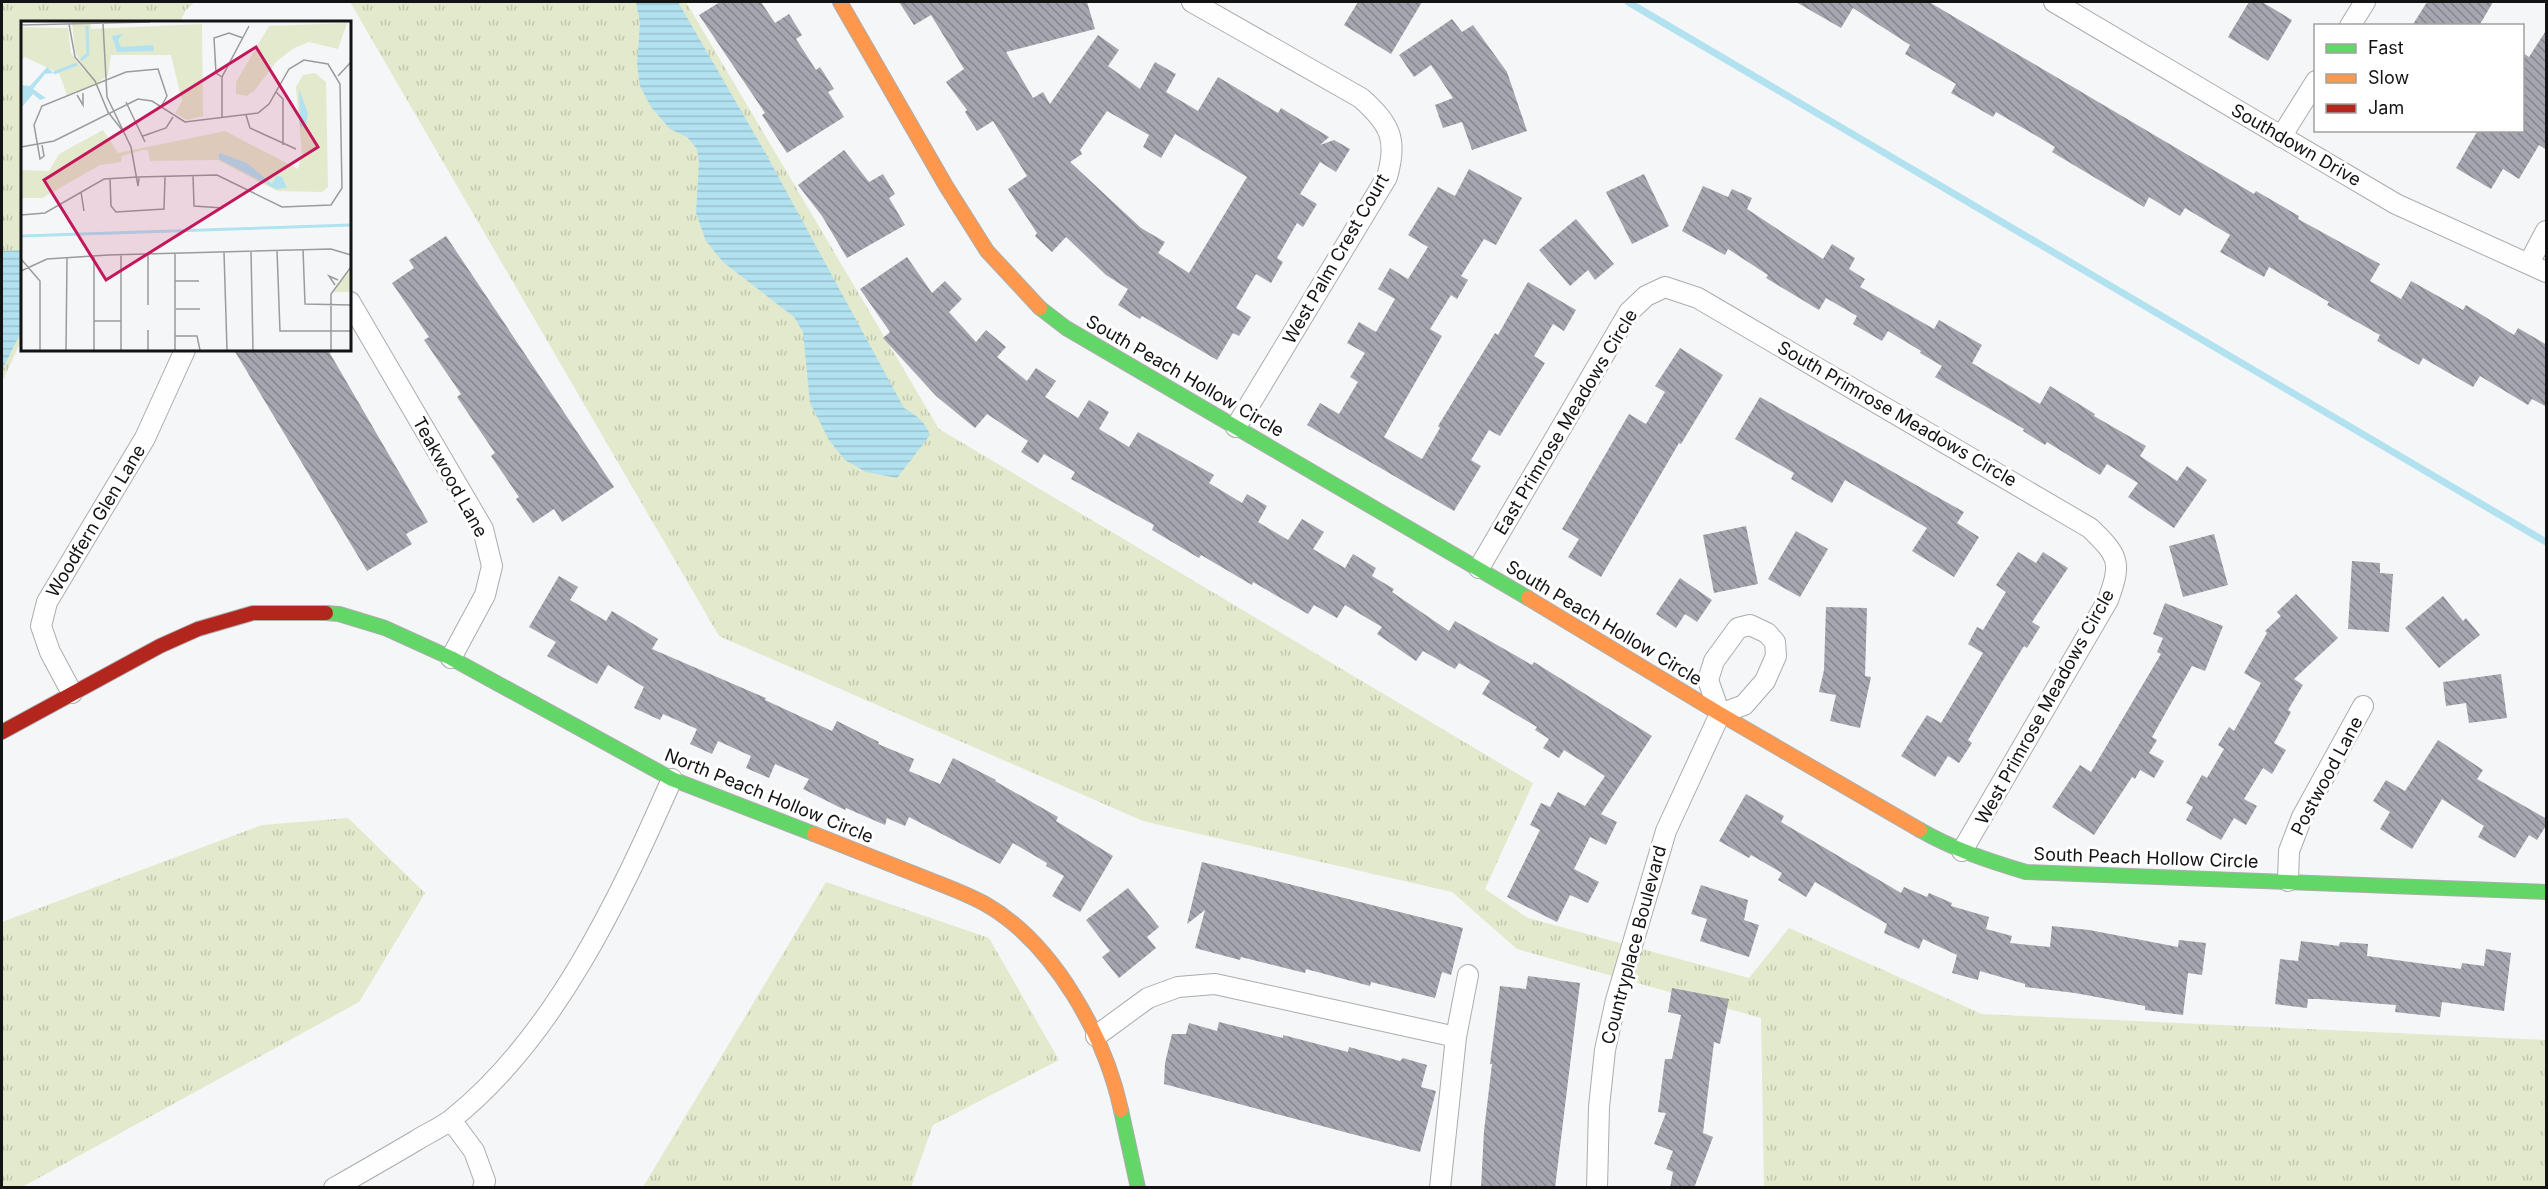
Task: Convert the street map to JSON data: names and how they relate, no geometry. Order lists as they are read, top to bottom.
{
  "streets": {
    "street": [
      "Southdown Drive",
      "West Palm Crest Court",
      "South Peach Hollow Circle",
      "South Primrose Meadows Circle",
      "East Primrose Meadows Circle",
      "Teakwood Lane",
      "Woodfern Glen Lane",
      "West Primrose Meadows Circle",
      "Postwood Lane",
      "North Peach Hollow Circle",
      "Countryplace Boulevard"
    ]
  },
  "crossings": [
    ["West Palm Crest Court", "South Peach Hollow Circle"],
    ["South Peach Hollow Circle", "East Primrose Meadows Circle"],
    ["South Peach Hollow Circle", "West Primrose Meadows Circle"],
    ["South Peach Hollow Circle", "Postwood Lane"],
    ["South Peach Hollow Circle", "Countryplace Boulevard"],
    ["South Primrose Meadows Circle", "East Primrose Meadows Circle"],
    ["South Primrose Meadows Circle", "West Primrose Meadows Circle"],
    ["Teakwood Lane", "North Peach Hollow Circle"],
    ["Woodfern Glen Lane", "North Peach Hollow Circle"]
  ],
  "legend": ["Fast", "Slow", "Jam"]
}
